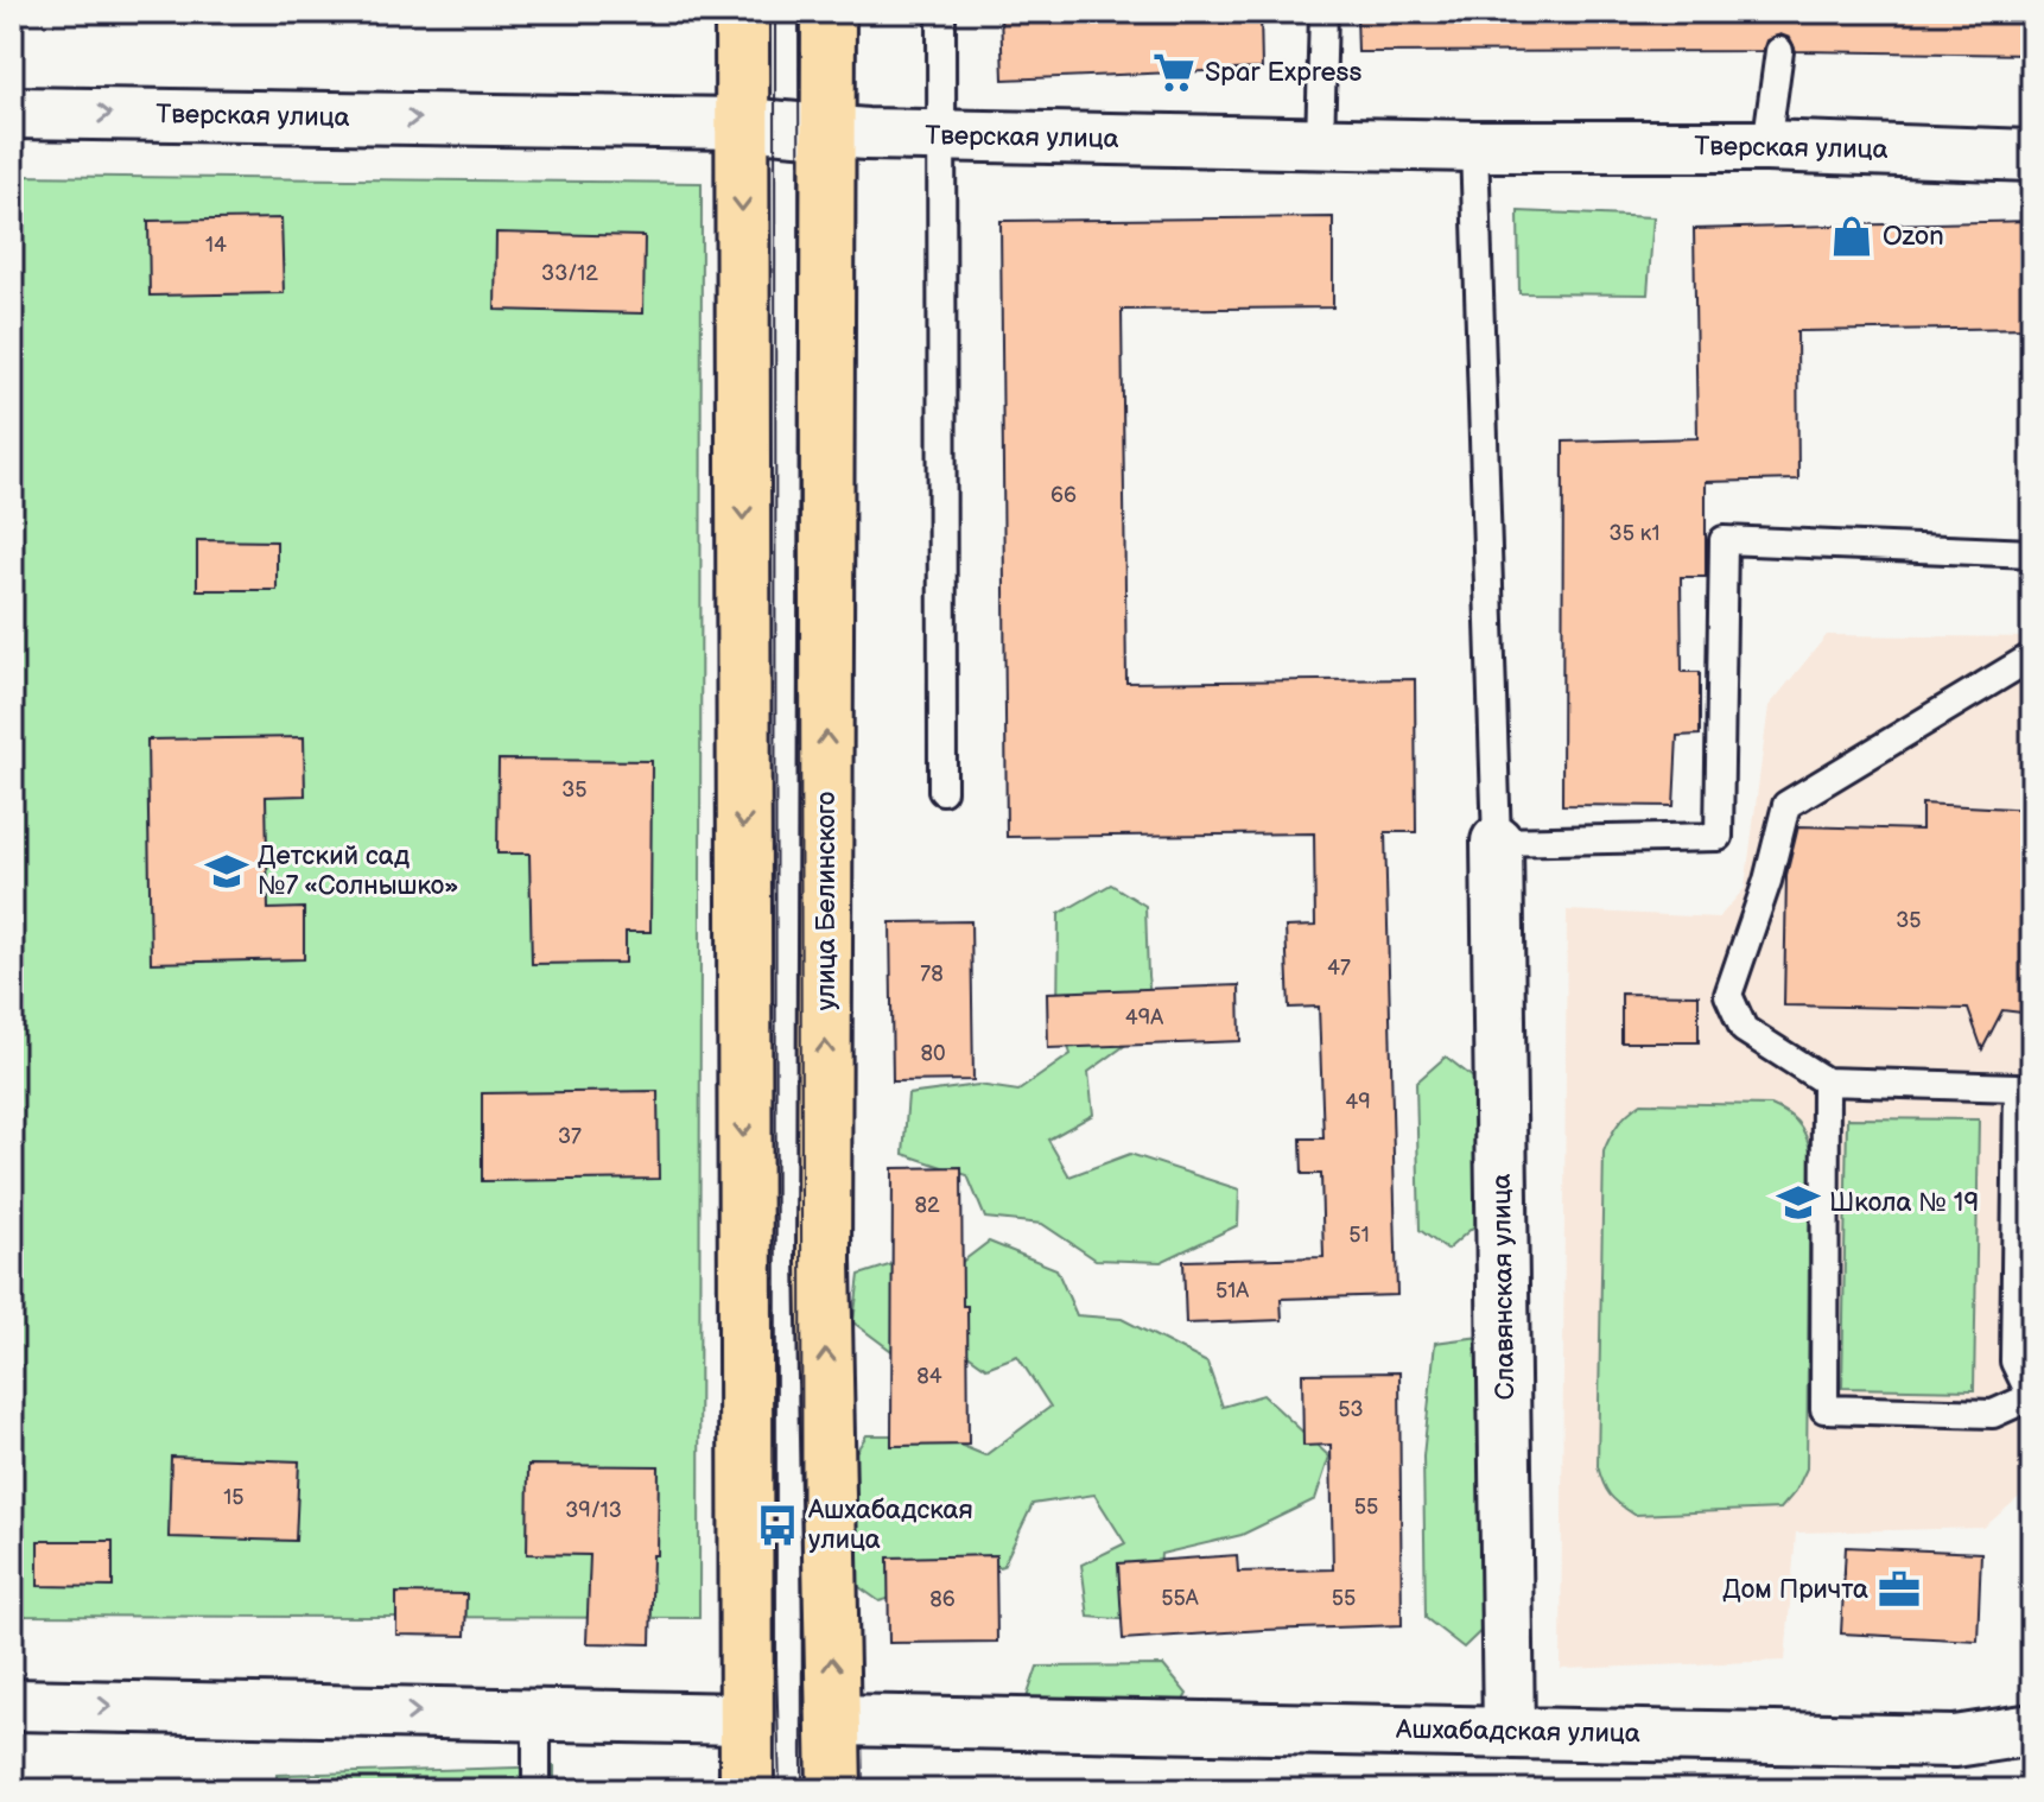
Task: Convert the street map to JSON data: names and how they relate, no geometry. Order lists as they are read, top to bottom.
{
  "streets": {
    "main road": ["улица Белинского"],
    "street": ["Тверская улица", "Славянская улица", "Ашхабадская улица"]
  },
  "crossings": [
    ["Тверская улица", "улица Белинского"],
    ["улица Белинского", "Ашхабадская улица"],
    ["Славянская улица", "Ашхабадская улица"]
  ],
  "one_way": ["Тверская улица"],
  "places": {
    "supermarket": ["Spar Express"],
    "shop": ["Ozon"],
    "school or university": ["Детский сад №7 «Солнышко»", "Школа № 19"],
    "bus stop": ["Ашхабадская улица"],
    "office": ["Дом Причта"]
  },
  "house_numbers": [
    "14",
    "33/12",
    "66",
    "35 к1",
    "35",
    "35",
    "47",
    "78",
    "49А",
    "80",
    "49",
    "37",
    "82",
    "51",
    "51А",
    "84",
    "53",
    "15",
    "55",
    "39/13",
    "55А",
    "55",
    "86"
  ]
}
